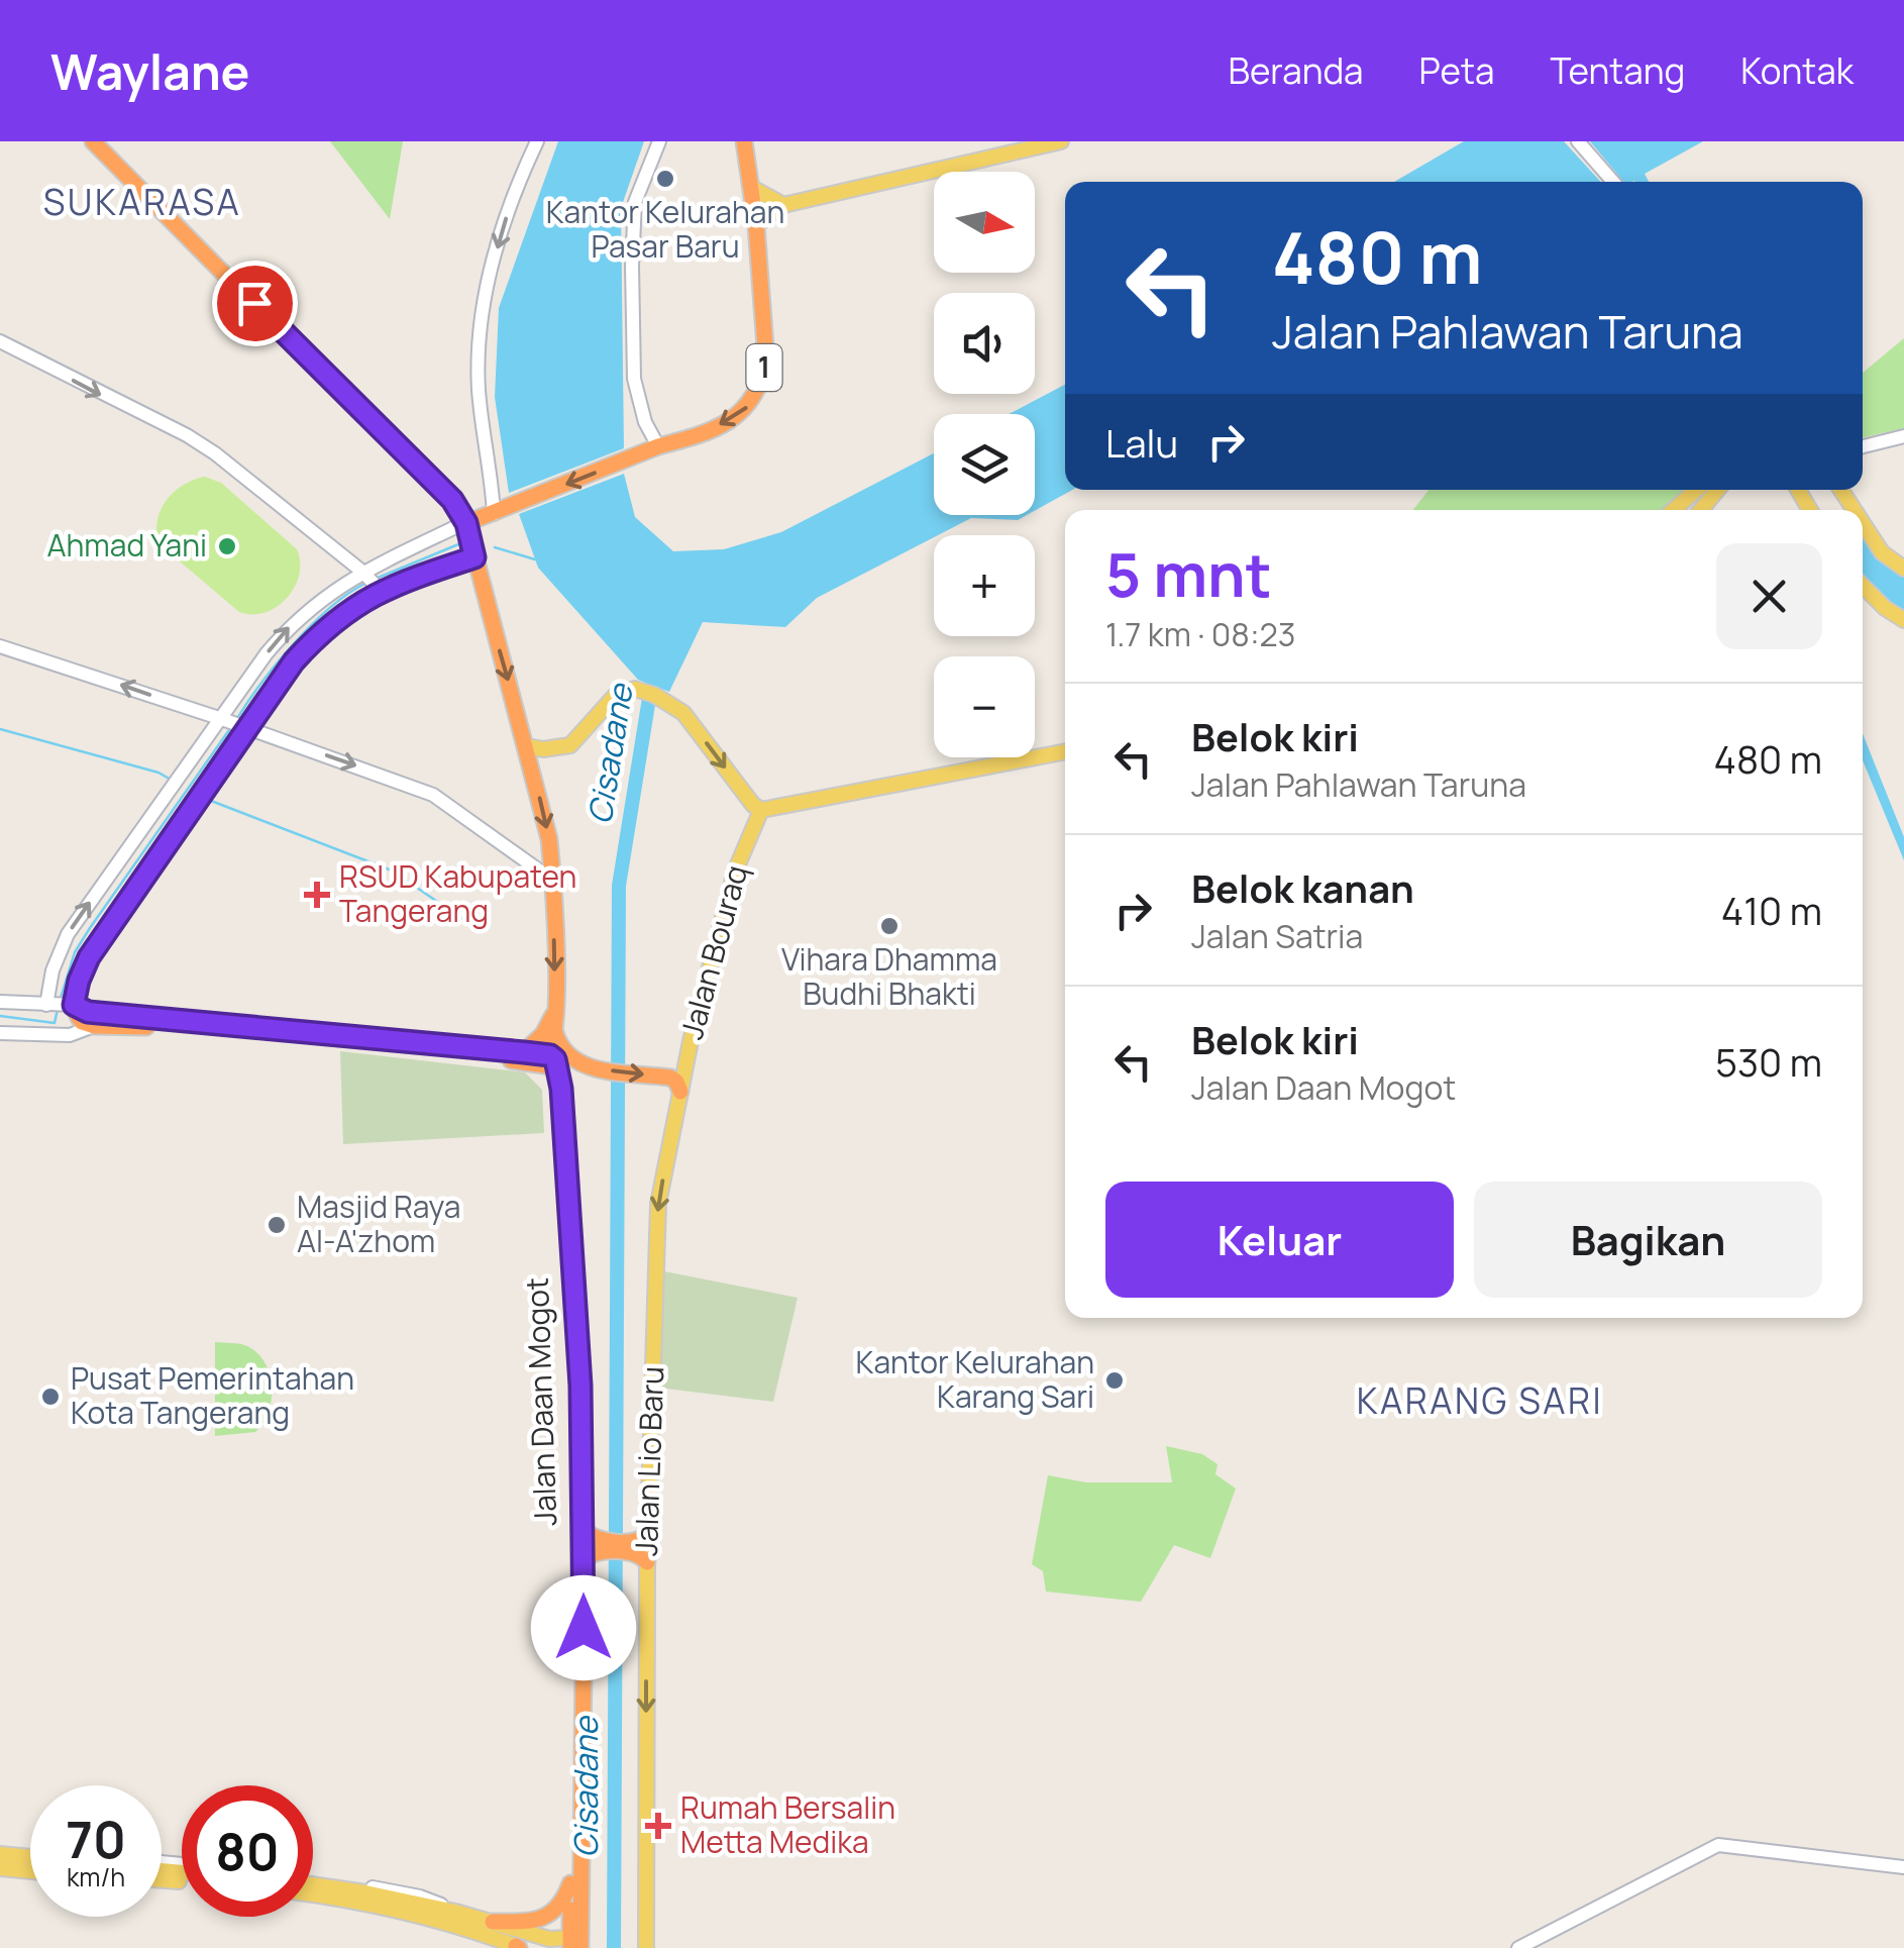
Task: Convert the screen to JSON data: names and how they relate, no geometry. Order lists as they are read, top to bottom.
{
  "streets": {
    "highway": ["1", "Jalan Daan Mogot"],
    "main road": ["Jalan Bouraq", "Jalan Lio Baru"]
  },
  "crossings": [
    ["1", "Jalan Daan Mogot"],
    ["Jalan Bouraq", "Jalan Lio Baru"]
  ],
  "one_way": ["Jalan Lio Baru"],
  "districts": ["SUKARASA", "KARANG SARI"],
  "water": ["Cisadane"],
  "places": {
    "other": [
      "Kantor Kelurahan Pasar Baru",
      "Ahmad Yani",
      "Vihara Dhamma Budhi Bhakti",
      "Masjid Raya Al-A'zhom",
      "Kantor Kelurahan Karang Sari",
      "Pusat Pemerintahan Kota Tangerang"
    ],
    "health": ["RSUD Kabupaten Tangerang", "Rumah Bersalin Metta Medika"]
  },
  "north": "right",
  "page": {
    "header": "Waylane",
    "nav": [
      "Beranda",
      "Peta",
      "Tentang",
      "Kontak"
    ],
    "map_buttons": ["+", "−"],
    "turn": ["480 m", "Jalan Pahlawan Taruna"],
    "then": "Lalu",
    "heading": ["5 mnt", "1.7 km · 08:23"],
    "list": [
      {
        "name": "Belok kiri",
        "note": "Jalan Pahlawan Taruna",
        "value": "480 m"
      },
      {
        "name": "Belok kanan",
        "note": "Jalan Satria",
        "value": "410 m"
      },
      {
        "name": "Belok kiri",
        "note": "Jalan Daan Mogot",
        "value": "530 m"
      }
    ],
    "buttons": ["Keluar", "Bagikan"],
    "speed": "70 km/h",
    "limit": "80"
  }
}
